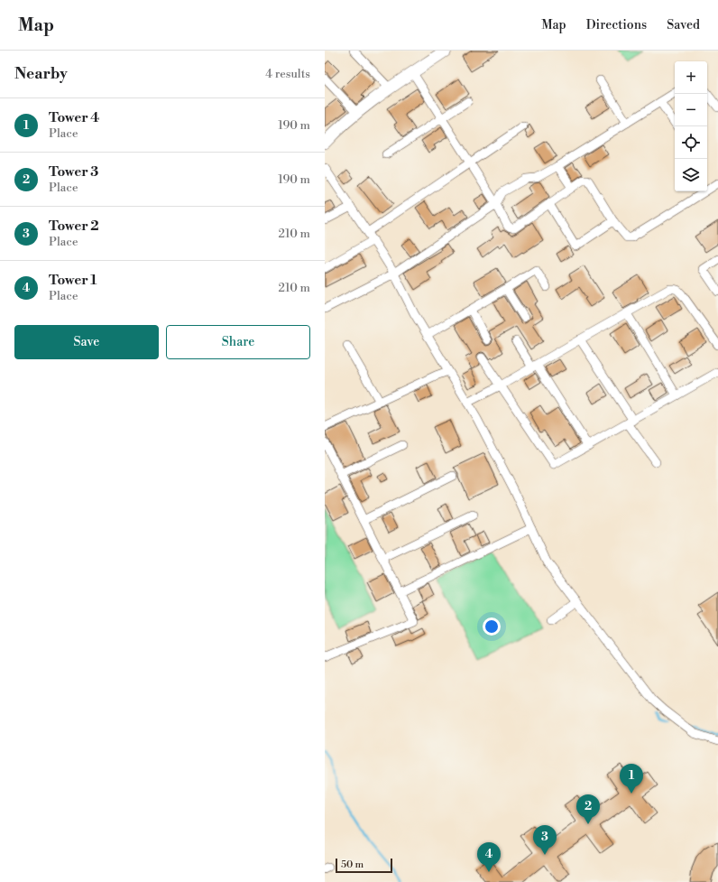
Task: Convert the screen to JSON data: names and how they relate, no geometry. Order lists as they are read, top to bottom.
{
  "scale_bar": "50 m",
  "page": {
    "header": "Map",
    "nav": ["Map", "Directions", "Saved"],
    "heading": ["Nearby", "4 results"],
    "map_buttons": ["+", "−"],
    "list": [
      {
        "mark": "1",
        "name": "Tower 4",
        "note": "Place",
        "value": "190 m"
      },
      {
        "mark": "2",
        "name": "Tower 3",
        "note": "Place",
        "value": "190 m"
      },
      {
        "mark": "3",
        "name": "Tower 2",
        "note": "Place",
        "value": "210 m"
      },
      {
        "mark": "4",
        "name": "Tower 1",
        "note": "Place",
        "value": "210 m"
      }
    ],
    "buttons": ["Save", "Share"],
    "pins": [
      "1",
      "2",
      "3",
      "4"
    ],
    "scale": "50 m"
  }
}
